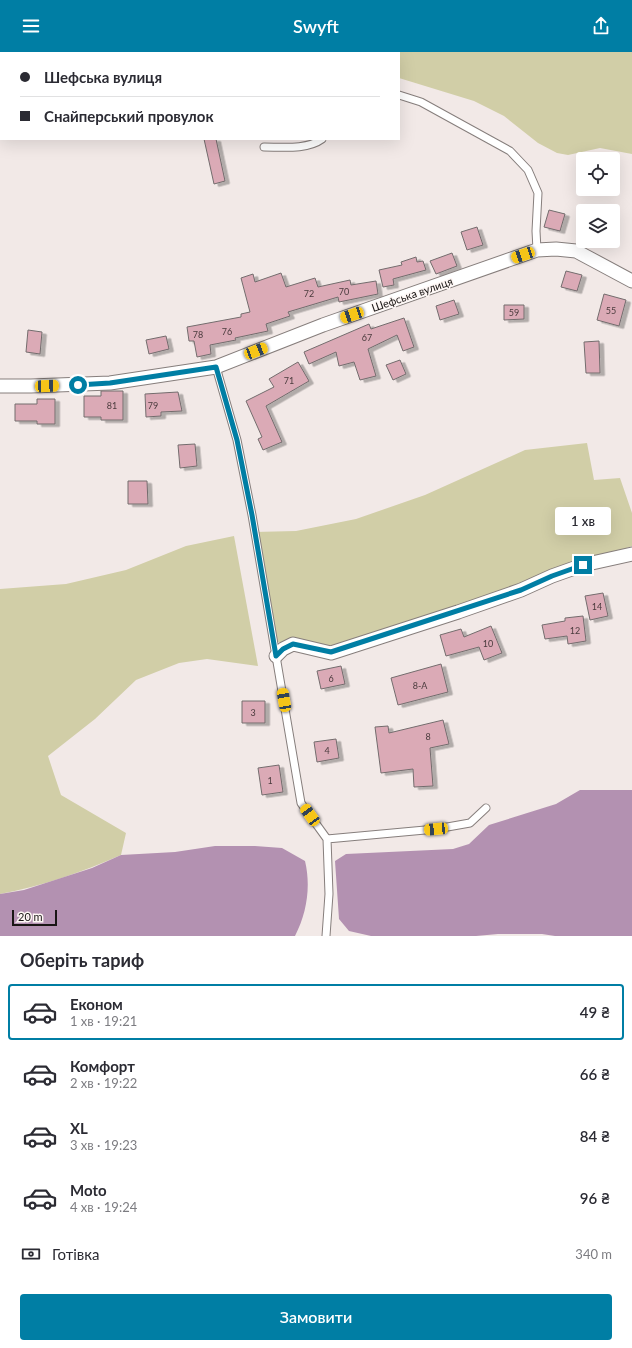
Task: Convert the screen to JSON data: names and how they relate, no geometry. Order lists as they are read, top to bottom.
{
  "streets": {
    "street": ["Шефська вулиця"]
  },
  "house_numbers": [
    "70",
    "72",
    "55",
    "59",
    "76",
    "78",
    "67",
    "71",
    "81",
    "79",
    "14",
    "12",
    "10",
    "6",
    "8-А",
    "3",
    "8",
    "4",
    "1"
  ],
  "scale_bar": "20 m",
  "page": {
    "header": "Swyft",
    "banner": ["Шефська вулиця", "Снайперський провулок"],
    "bubble": "1 хв",
    "scale": "20 m",
    "heading": "Оберіть тариф",
    "list": [
      {
        "name": "Економ",
        "note": "1 хв · 19:21",
        "value": "49 ₴"
      },
      {
        "name": "Комфорт",
        "note": "2 хв · 19:22",
        "value": "66 ₴"
      },
      {
        "name": "XL",
        "note": "3 хв · 19:23",
        "value": "84 ₴"
      },
      {
        "name": "Moto",
        "note": "4 хв · 19:24",
        "value": "96 ₴"
      }
    ],
    "pay": ["Готівка", "340 m"],
    "buttons": "Замовити"
  }
}
